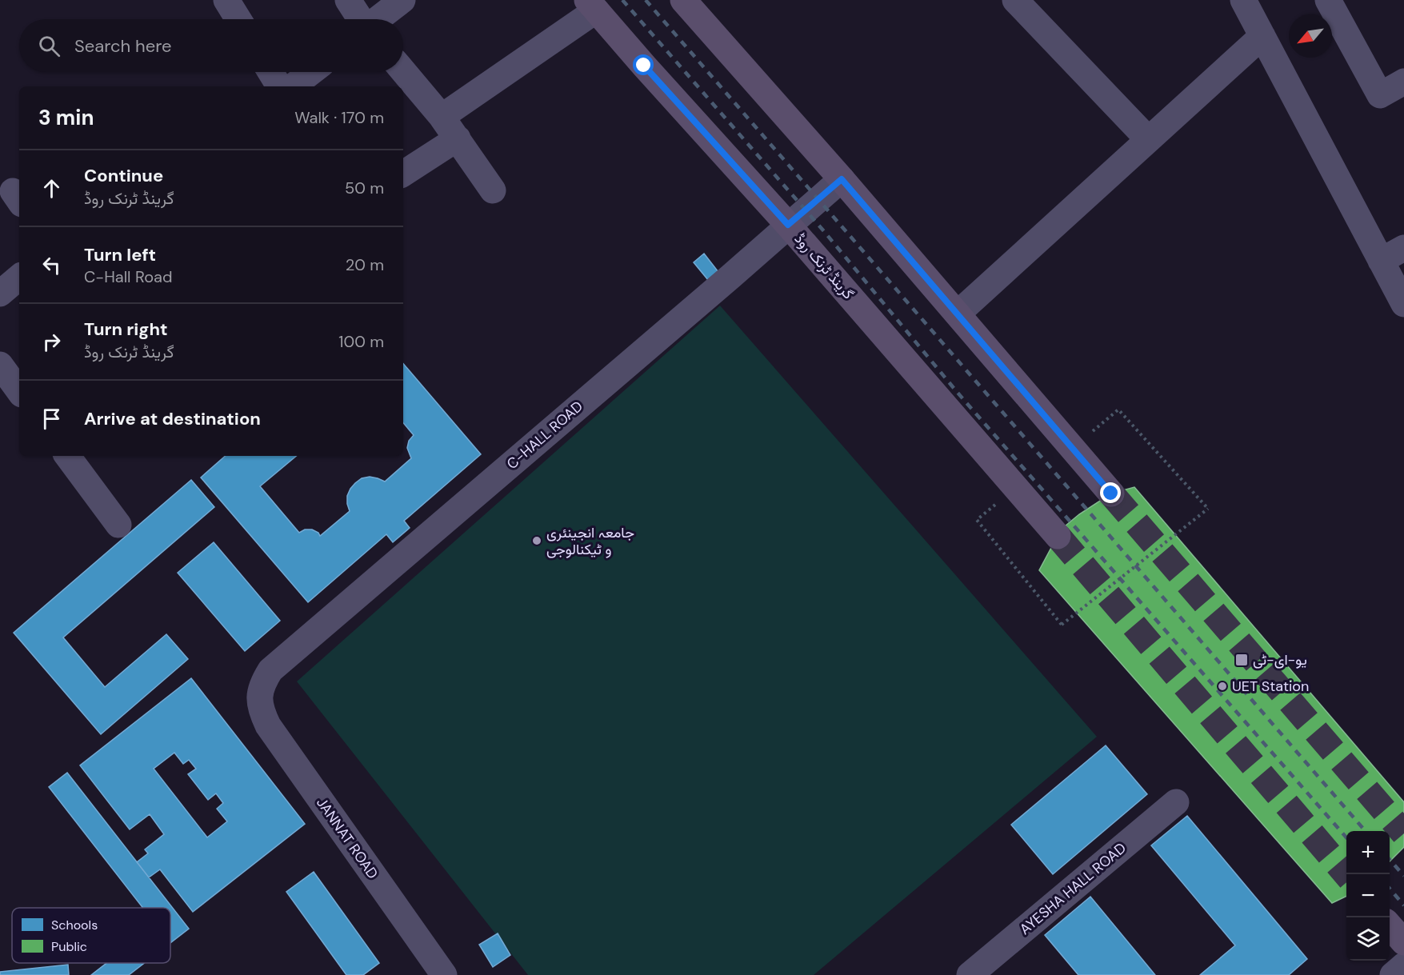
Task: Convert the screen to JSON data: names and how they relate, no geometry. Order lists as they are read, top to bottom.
{
  "streets": {
    "main road": ["گرینڈ ٹرنک روڈ"],
    "street": ["C-HALL ROAD", "JANNAT ROAD", "AYESHA HALL ROAD"]
  },
  "crossings": [
    ["گرینڈ ٹرنک روڈ", "C-HALL ROAD"],
    ["C-HALL ROAD", "JANNAT ROAD"]
  ],
  "places": {
    "other": ["جامعہ انجینئری و ٹیکنالوجی", "UET Station"],
    "transit": ["یو-ای-ٹی"]
  },
  "legend": ["Schools", "Public"],
  "north": "bottom left",
  "page": {
    "search": "Search here",
    "heading": ["3 min", "Walk · 170 m"],
    "list": [
      ["Continue", "گرینڈ ٹرنک روڈ", "50 m"],
      ["Turn left", "C-Hall Road", "20 m"],
      ["Turn right", "گرینڈ ٹرنک روڈ", "100 m"],
      "Arrive at destination"
    ],
    "map_buttons": ["+", "−"]
  }
}
